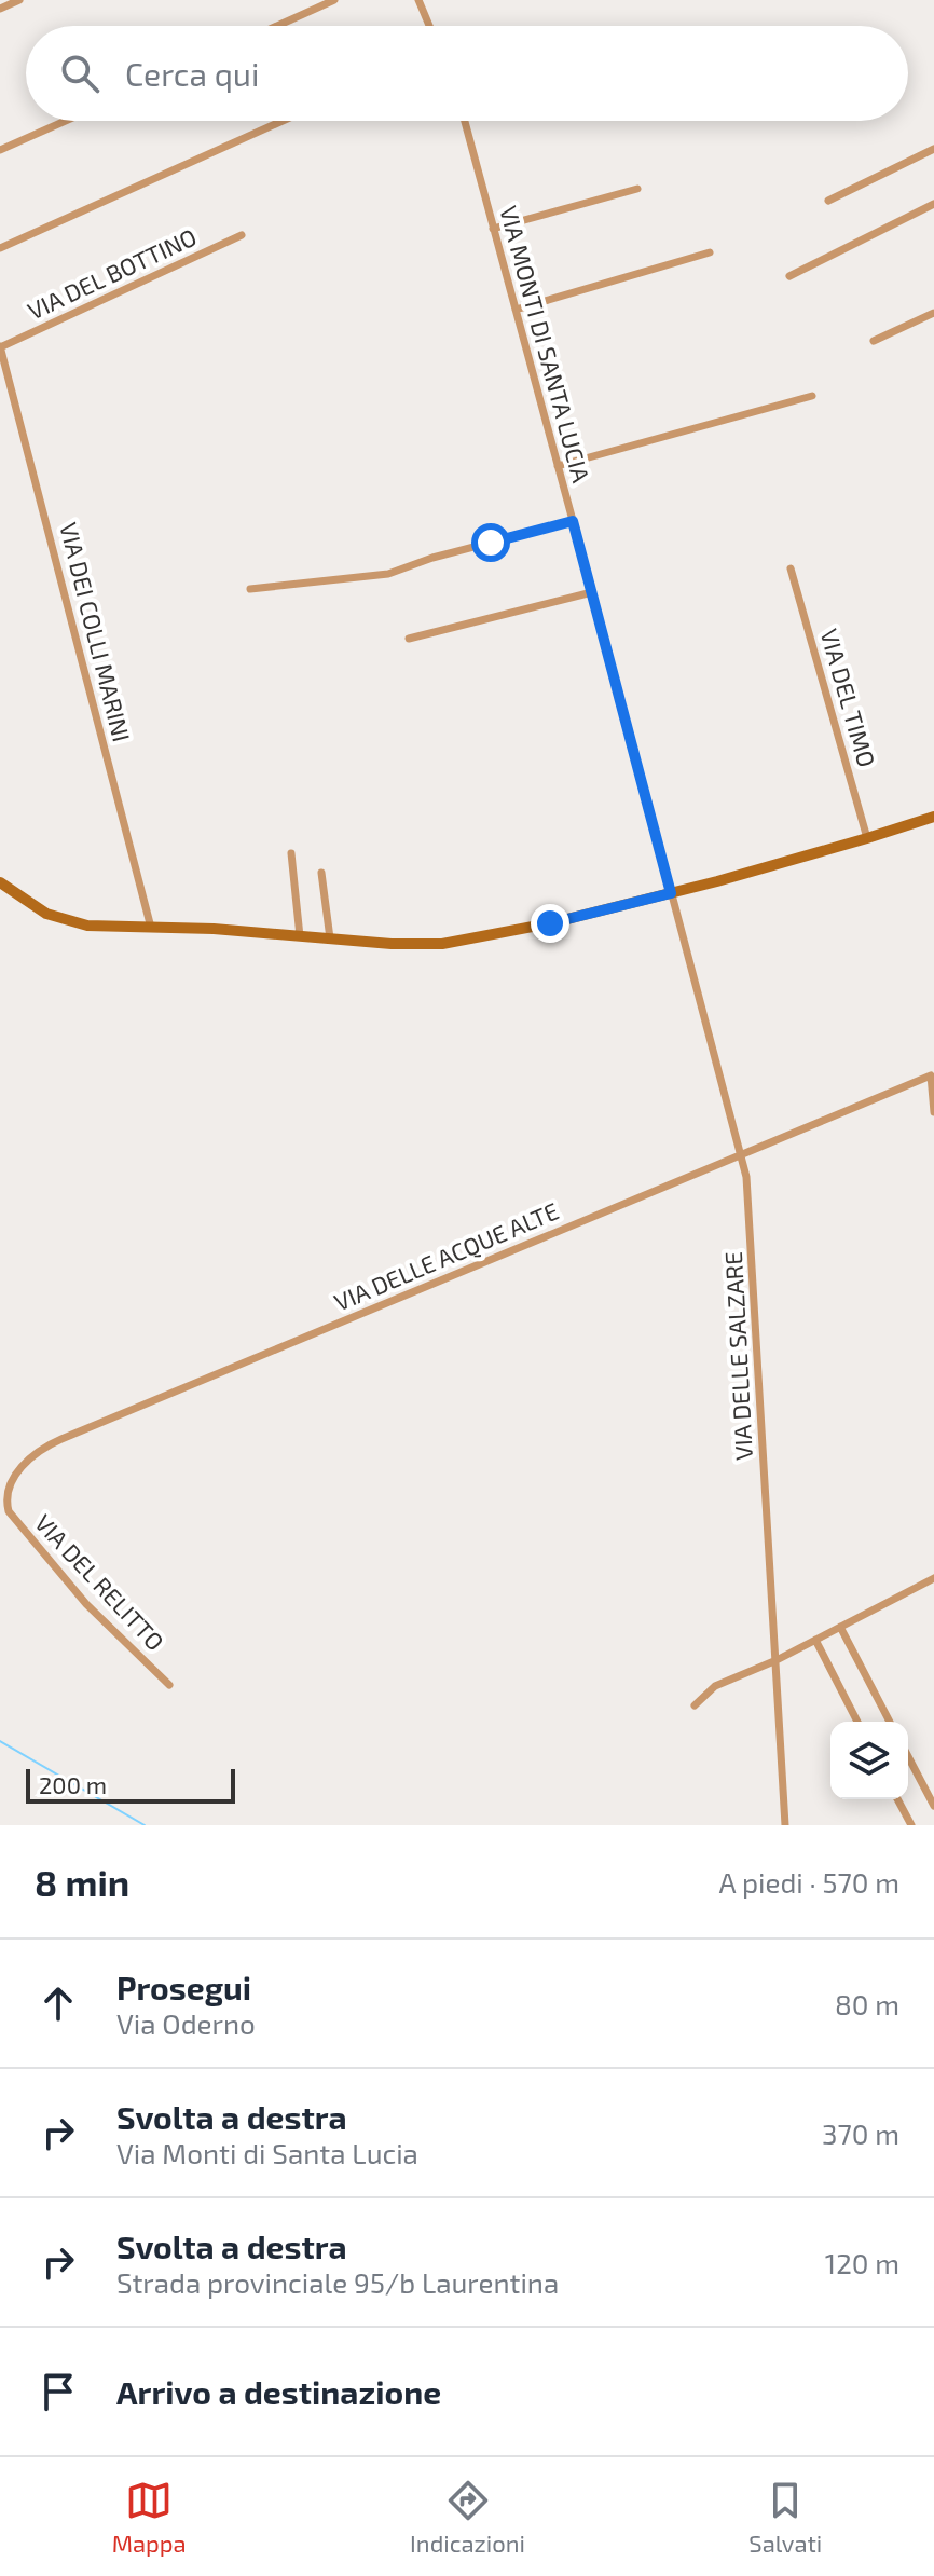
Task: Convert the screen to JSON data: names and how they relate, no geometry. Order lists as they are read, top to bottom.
{
  "streets": {
    "street": [
      "VIA DEL BOTTINO",
      "VIA MONTI DI SANTA LUCIA",
      "VIA DEI COLLI MARINI",
      "VIA DEL TIMO",
      "VIA DELLE ACQUE ALTE",
      "VIA DELLE SALZARE",
      "VIA DEL RELITTO"
    ]
  },
  "crossings": [
    ["VIA DEL BOTTINO", "VIA DEI COLLI MARINI"],
    ["VIA MONTI DI SANTA LUCIA", "VIA DELLE SALZARE"],
    ["VIA DELLE ACQUE ALTE", "VIA DELLE SALZARE"],
    ["VIA DELLE ACQUE ALTE", "VIA DEL RELITTO"]
  ],
  "scale_bar": "200 m",
  "page": {
    "search": "Cerca qui",
    "scale": "200 m",
    "heading": ["8 min", "A piedi · 570 m"],
    "list": [
      ["Prosegui", "Via Oderno", "80 m"],
      ["Svolta a destra", "Via Monti di Santa Lucia", "370 m"],
      ["Svolta a destra", "Strada provinciale 95/b Laurentina", "120 m"],
      "Arrivo a destinazione"
    ],
    "nav": ["Mappa", "Indicazioni", "Salvati"]
  }
}
